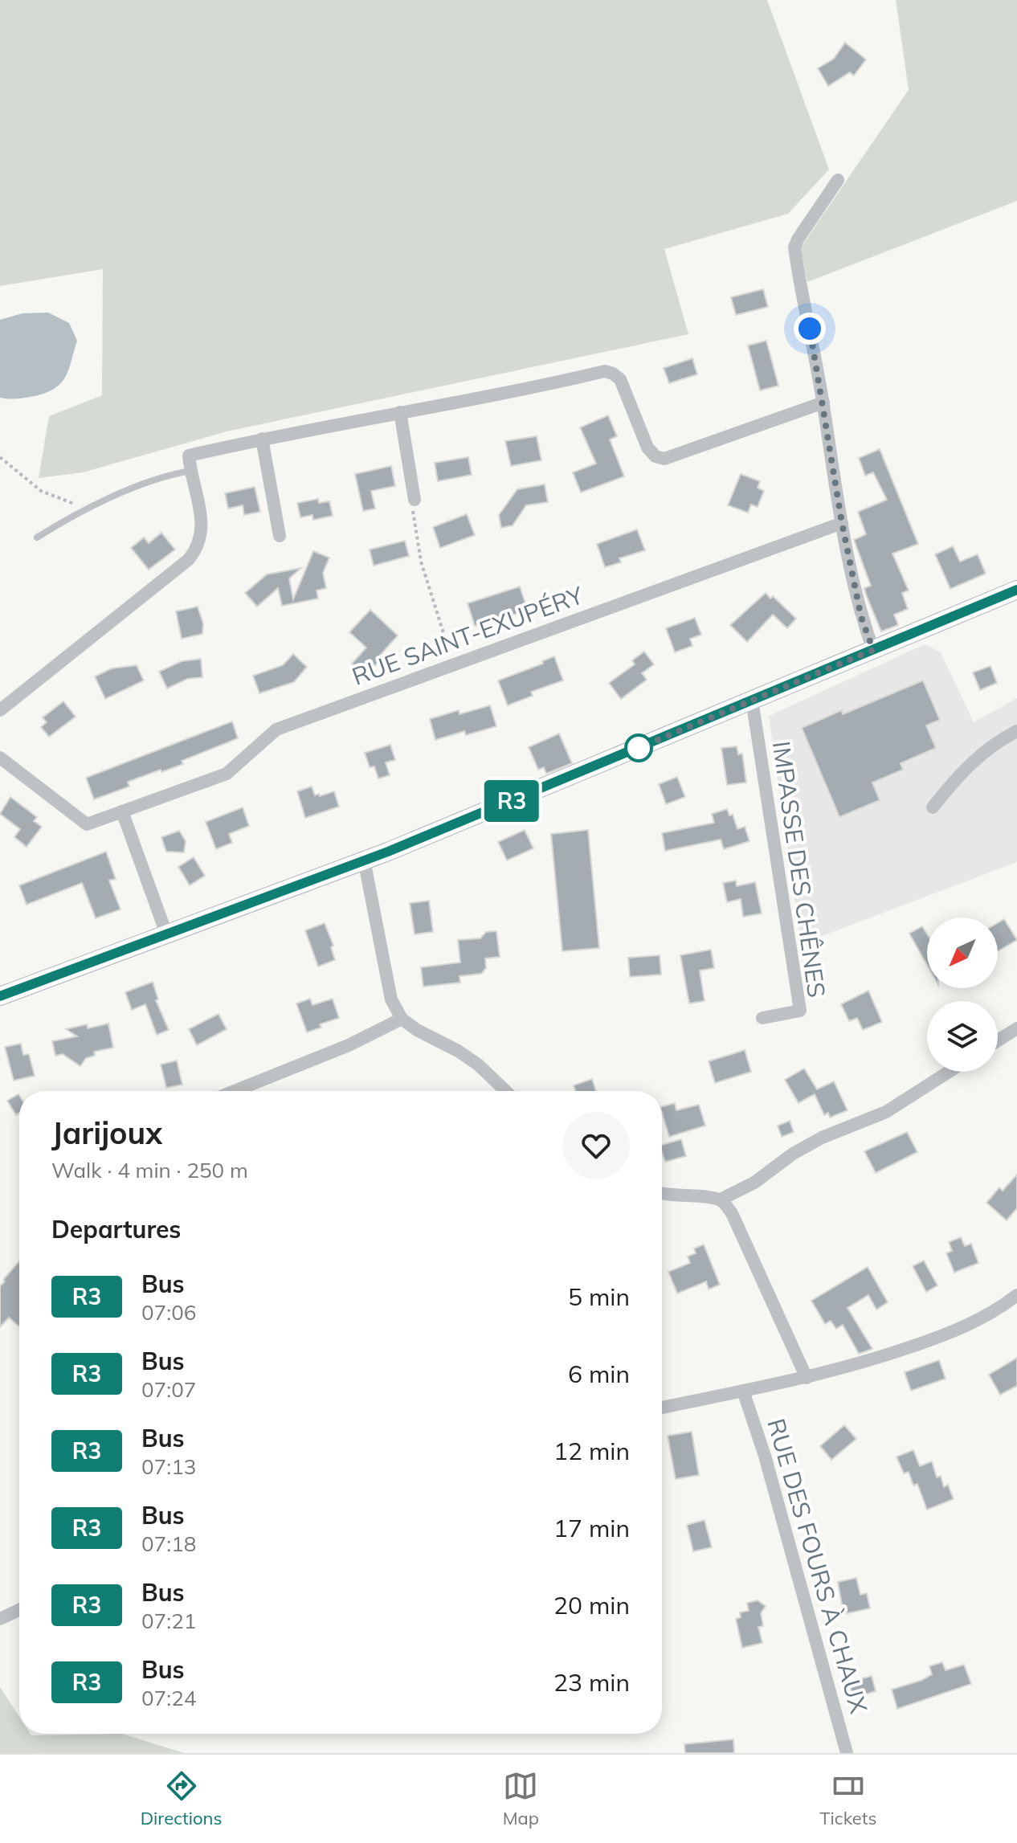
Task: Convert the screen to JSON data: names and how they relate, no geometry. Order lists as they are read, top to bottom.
{
  "streets": {
    "street": ["RUE SAINT-EXUPÉRY", "IMPASSE DES CHÊNES", "RUE DES FOURS À CHAUX"]
  },
  "lines": ["bus line R3"],
  "north": "bottom left",
  "page": {
    "on_map": "R3",
    "heading": [
      ["Jarijoux", "Walk · 4 min · 250 m"],
      "Departures"
    ],
    "list": [
      {
        "mark": "R3",
        "name": "Bus",
        "note": "07:06",
        "value": "5 min"
      },
      {
        "mark": "R3",
        "name": "Bus",
        "note": "07:07",
        "value": "6 min"
      },
      {
        "mark": "R3",
        "name": "Bus",
        "note": "07:13",
        "value": "12 min"
      },
      {
        "mark": "R3",
        "name": "Bus",
        "note": "07:18",
        "value": "17 min"
      },
      {
        "mark": "R3",
        "name": "Bus",
        "note": "07:21",
        "value": "20 min"
      },
      {
        "mark": "R3",
        "name": "Bus",
        "note": "07:24",
        "value": "23 min"
      }
    ],
    "tabs": ["Directions", "Map", "Tickets"]
  }
}
